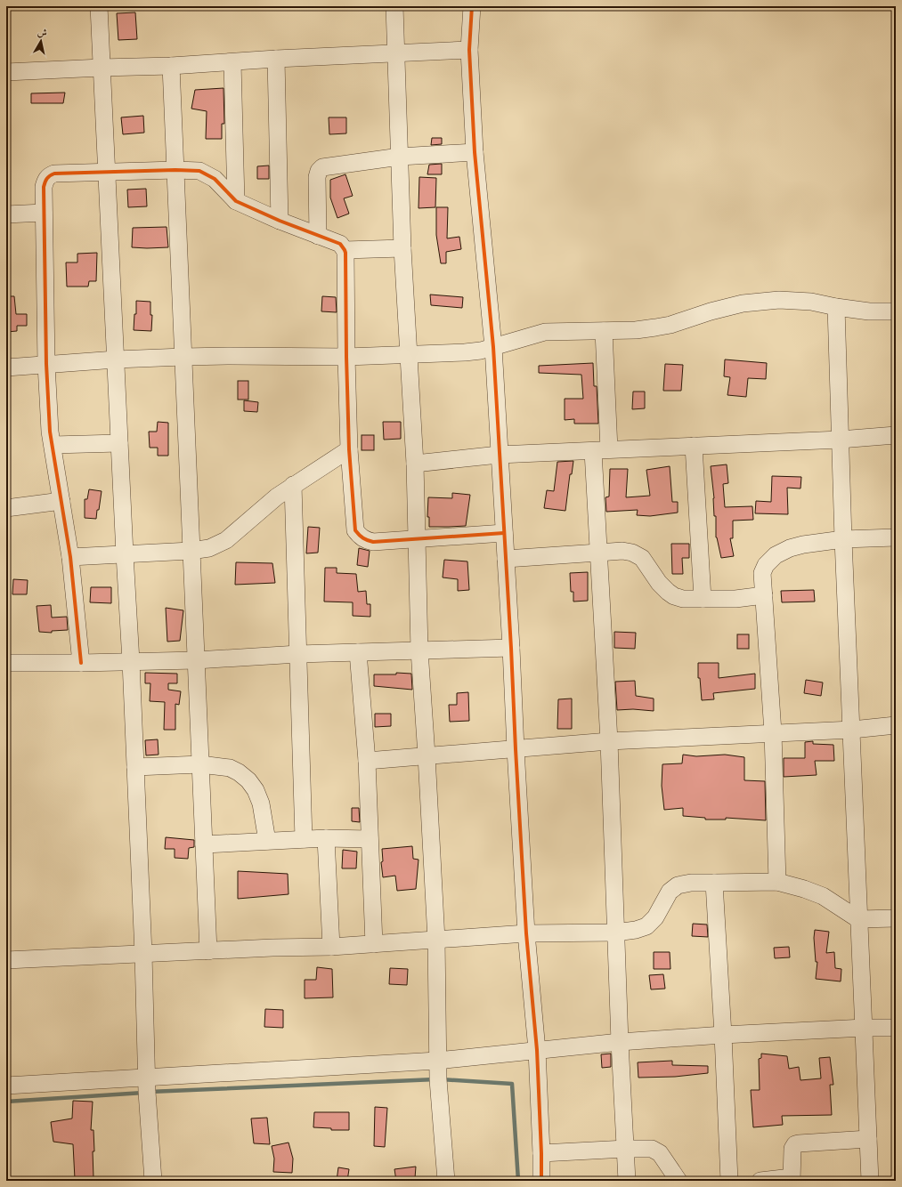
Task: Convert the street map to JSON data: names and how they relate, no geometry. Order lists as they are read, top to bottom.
{
  "north": "top"
}
